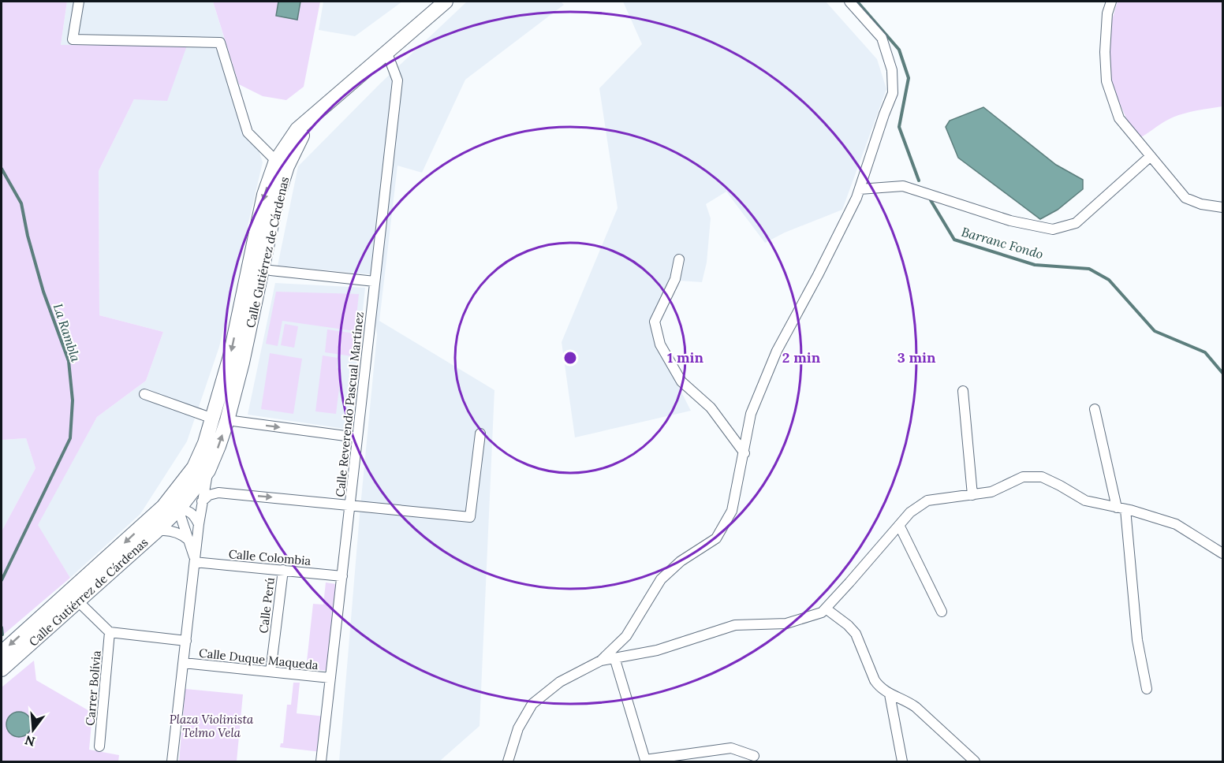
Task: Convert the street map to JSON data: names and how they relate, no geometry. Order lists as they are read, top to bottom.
{
  "streets": {
    "highway": ["Calle Gutiérrez de Cárdenas"],
    "street": [
      "Calle Reverendo Pascual Martínez",
      "Calle Colombia",
      "Calle Perú",
      "Calle Duque Maqueda",
      "Carrer Bolívia"
    ]
  },
  "crossings": [
    ["Calle Reverendo Pascual Martínez", "Calle Colombia"],
    ["Calle Reverendo Pascual Martínez", "Calle Duque Maqueda"],
    ["Calle Colombia", "Calle Perú"],
    ["Calle Perú", "Calle Duque Maqueda"]
  ],
  "water": ["Barranc Fondo", "La Rambla"],
  "parks": ["Plaza Violinista Telmo Vela"],
  "north": "bottom",
  "rings": ["1 min", "2 min", "3 min"]
}
